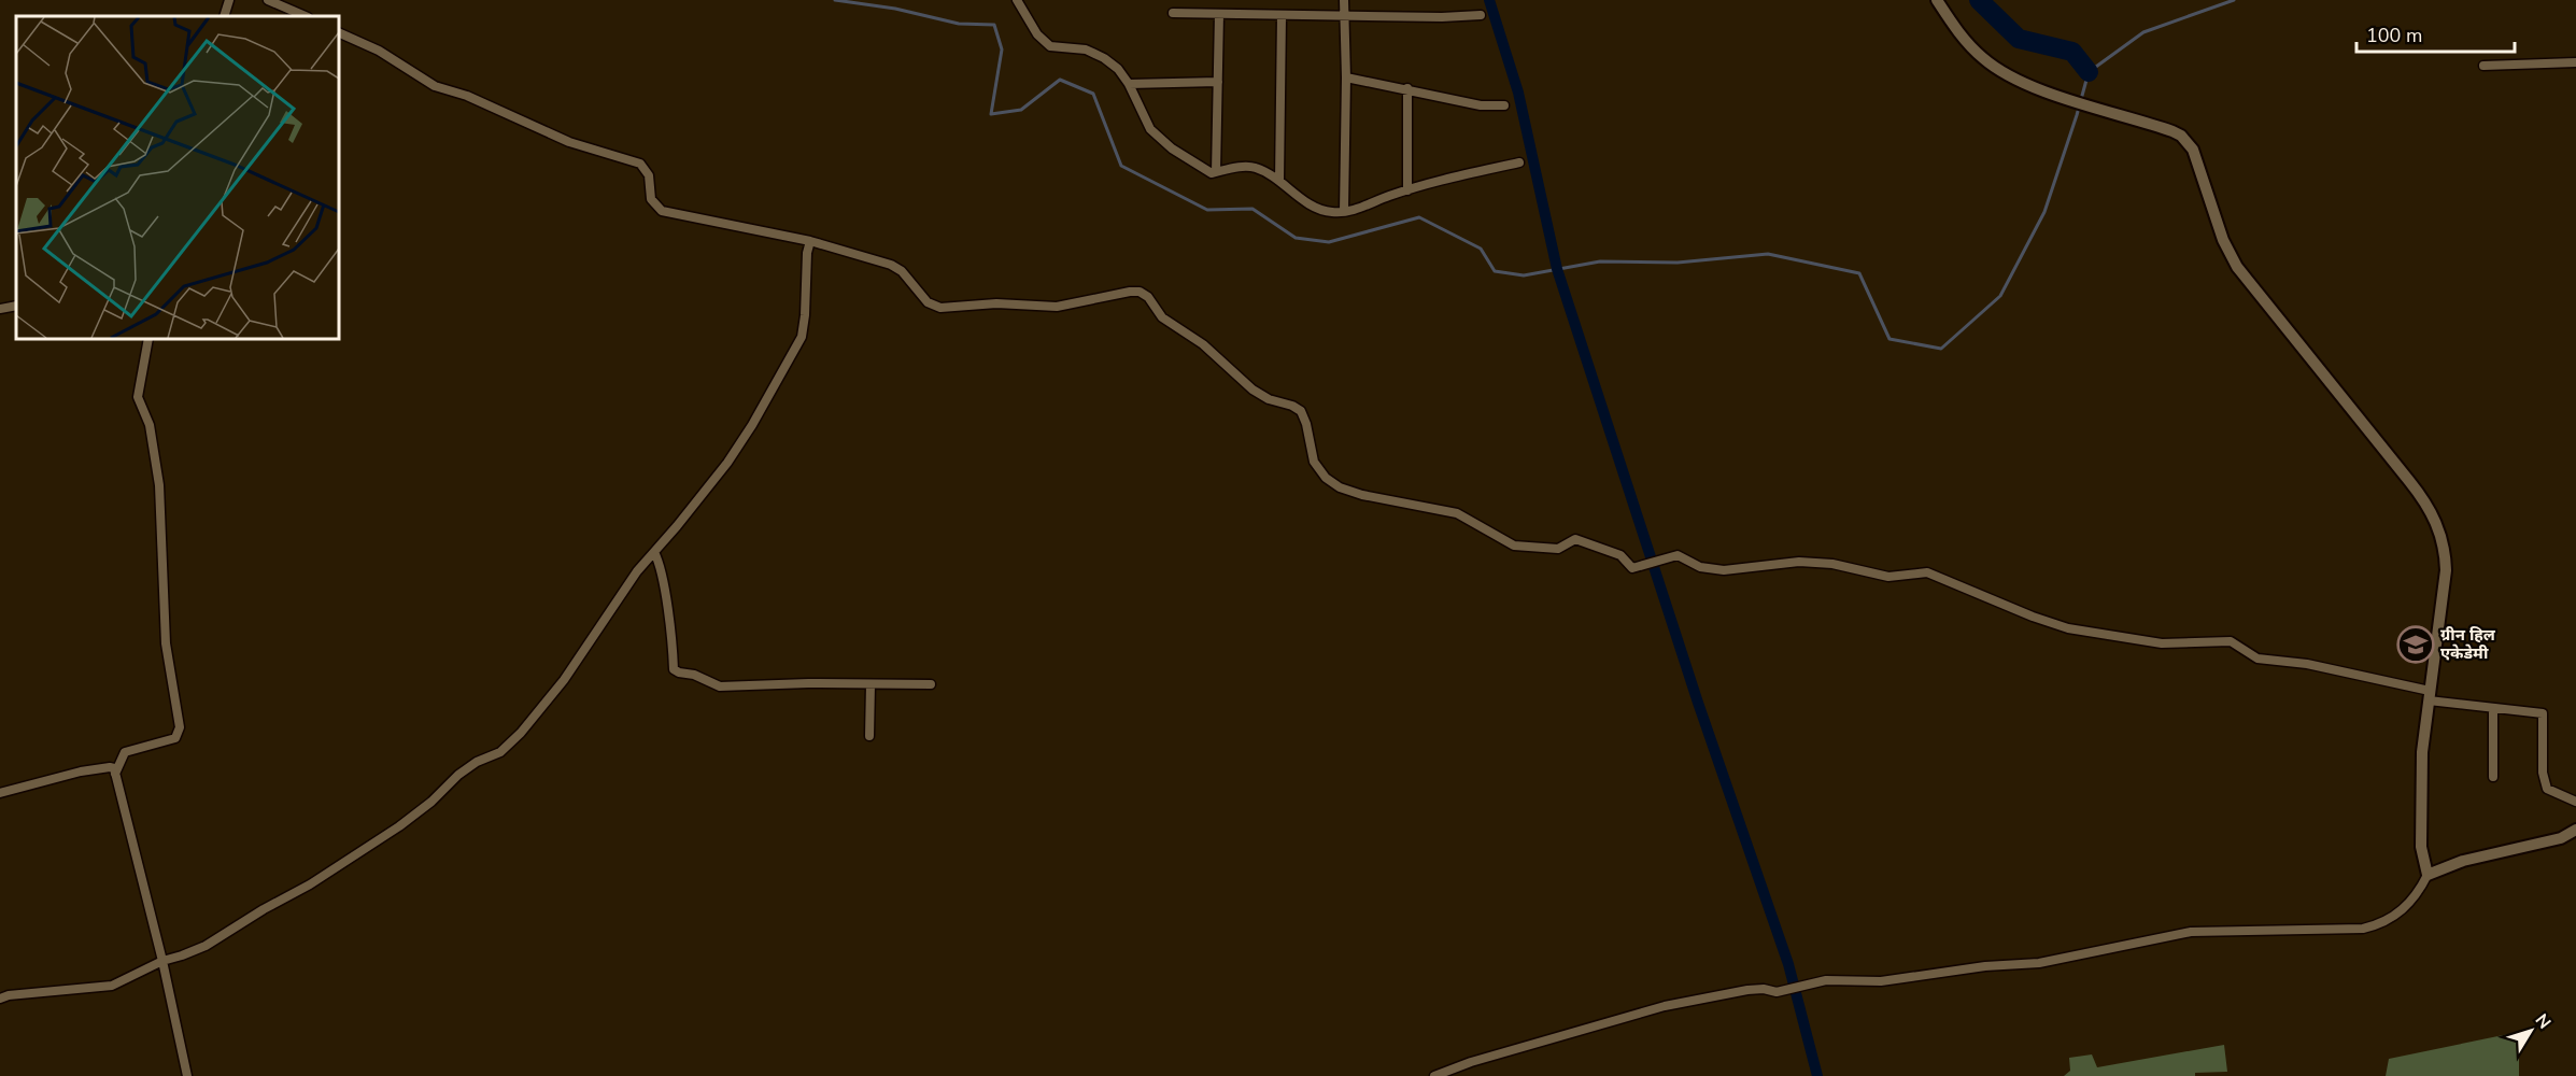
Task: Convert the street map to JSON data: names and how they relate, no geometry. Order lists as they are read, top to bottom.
{
  "places": {
    "school or university": ["ग्रीन हिल एकेडेमी"]
  },
  "scale_bar": "100 m",
  "north": "top right"
}
